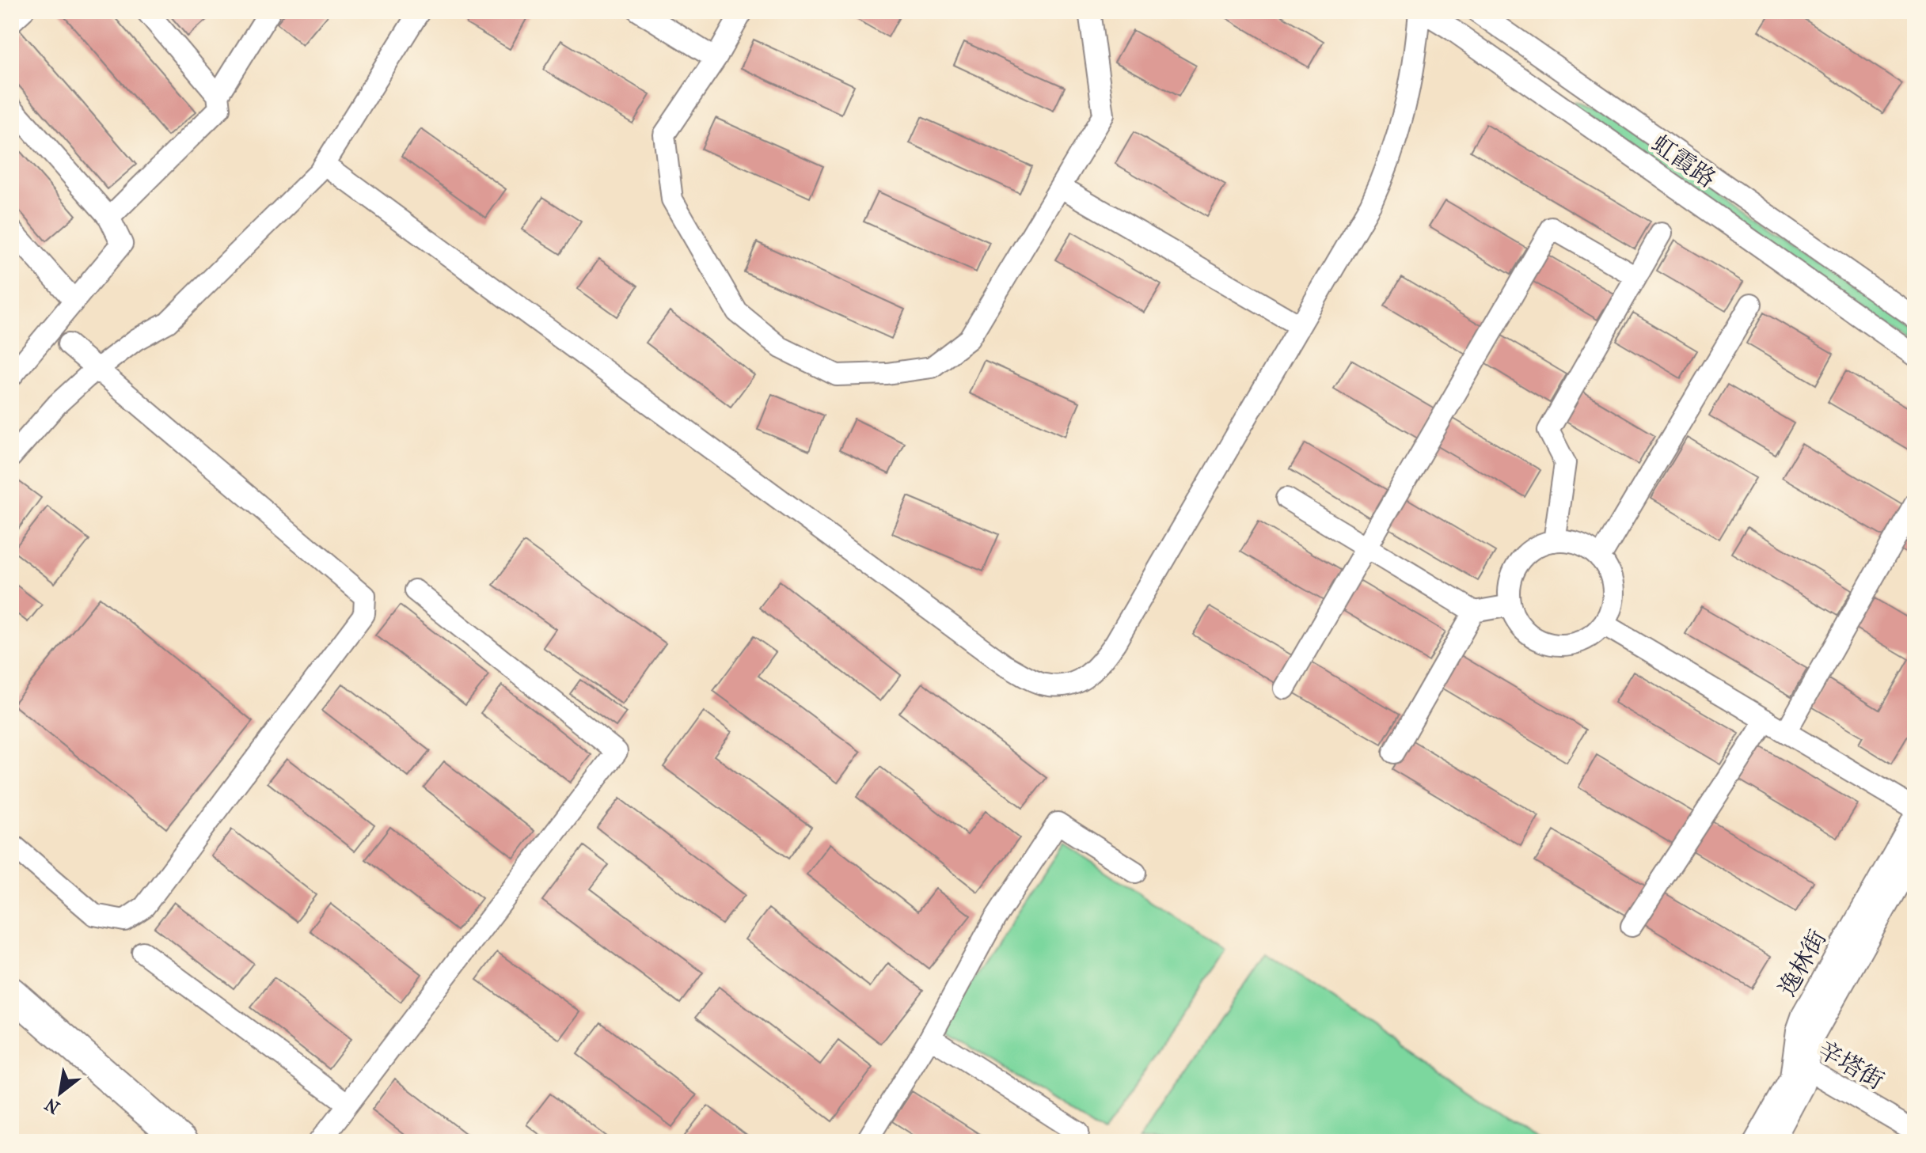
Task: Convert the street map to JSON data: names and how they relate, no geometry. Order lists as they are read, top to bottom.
{
  "streets": {
    "street": ["虹霞路", "逸林街", "辛塔街"]
  },
  "crossings": [
    ["逸林街", "辛塔街"]
  ],
  "north": "bottom left"
}
